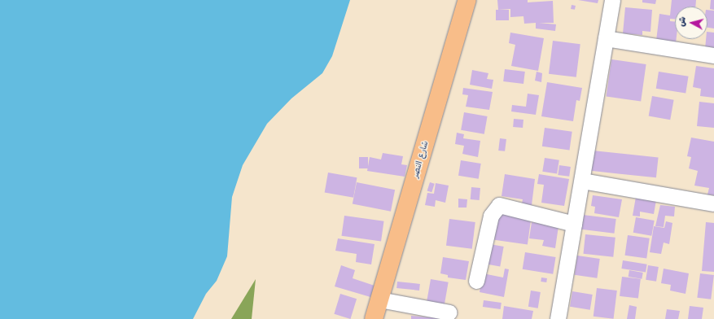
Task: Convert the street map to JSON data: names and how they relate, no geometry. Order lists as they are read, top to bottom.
{
  "streets": {
    "main road": ["شارع النصر"]
  },
  "north": "left"
}
